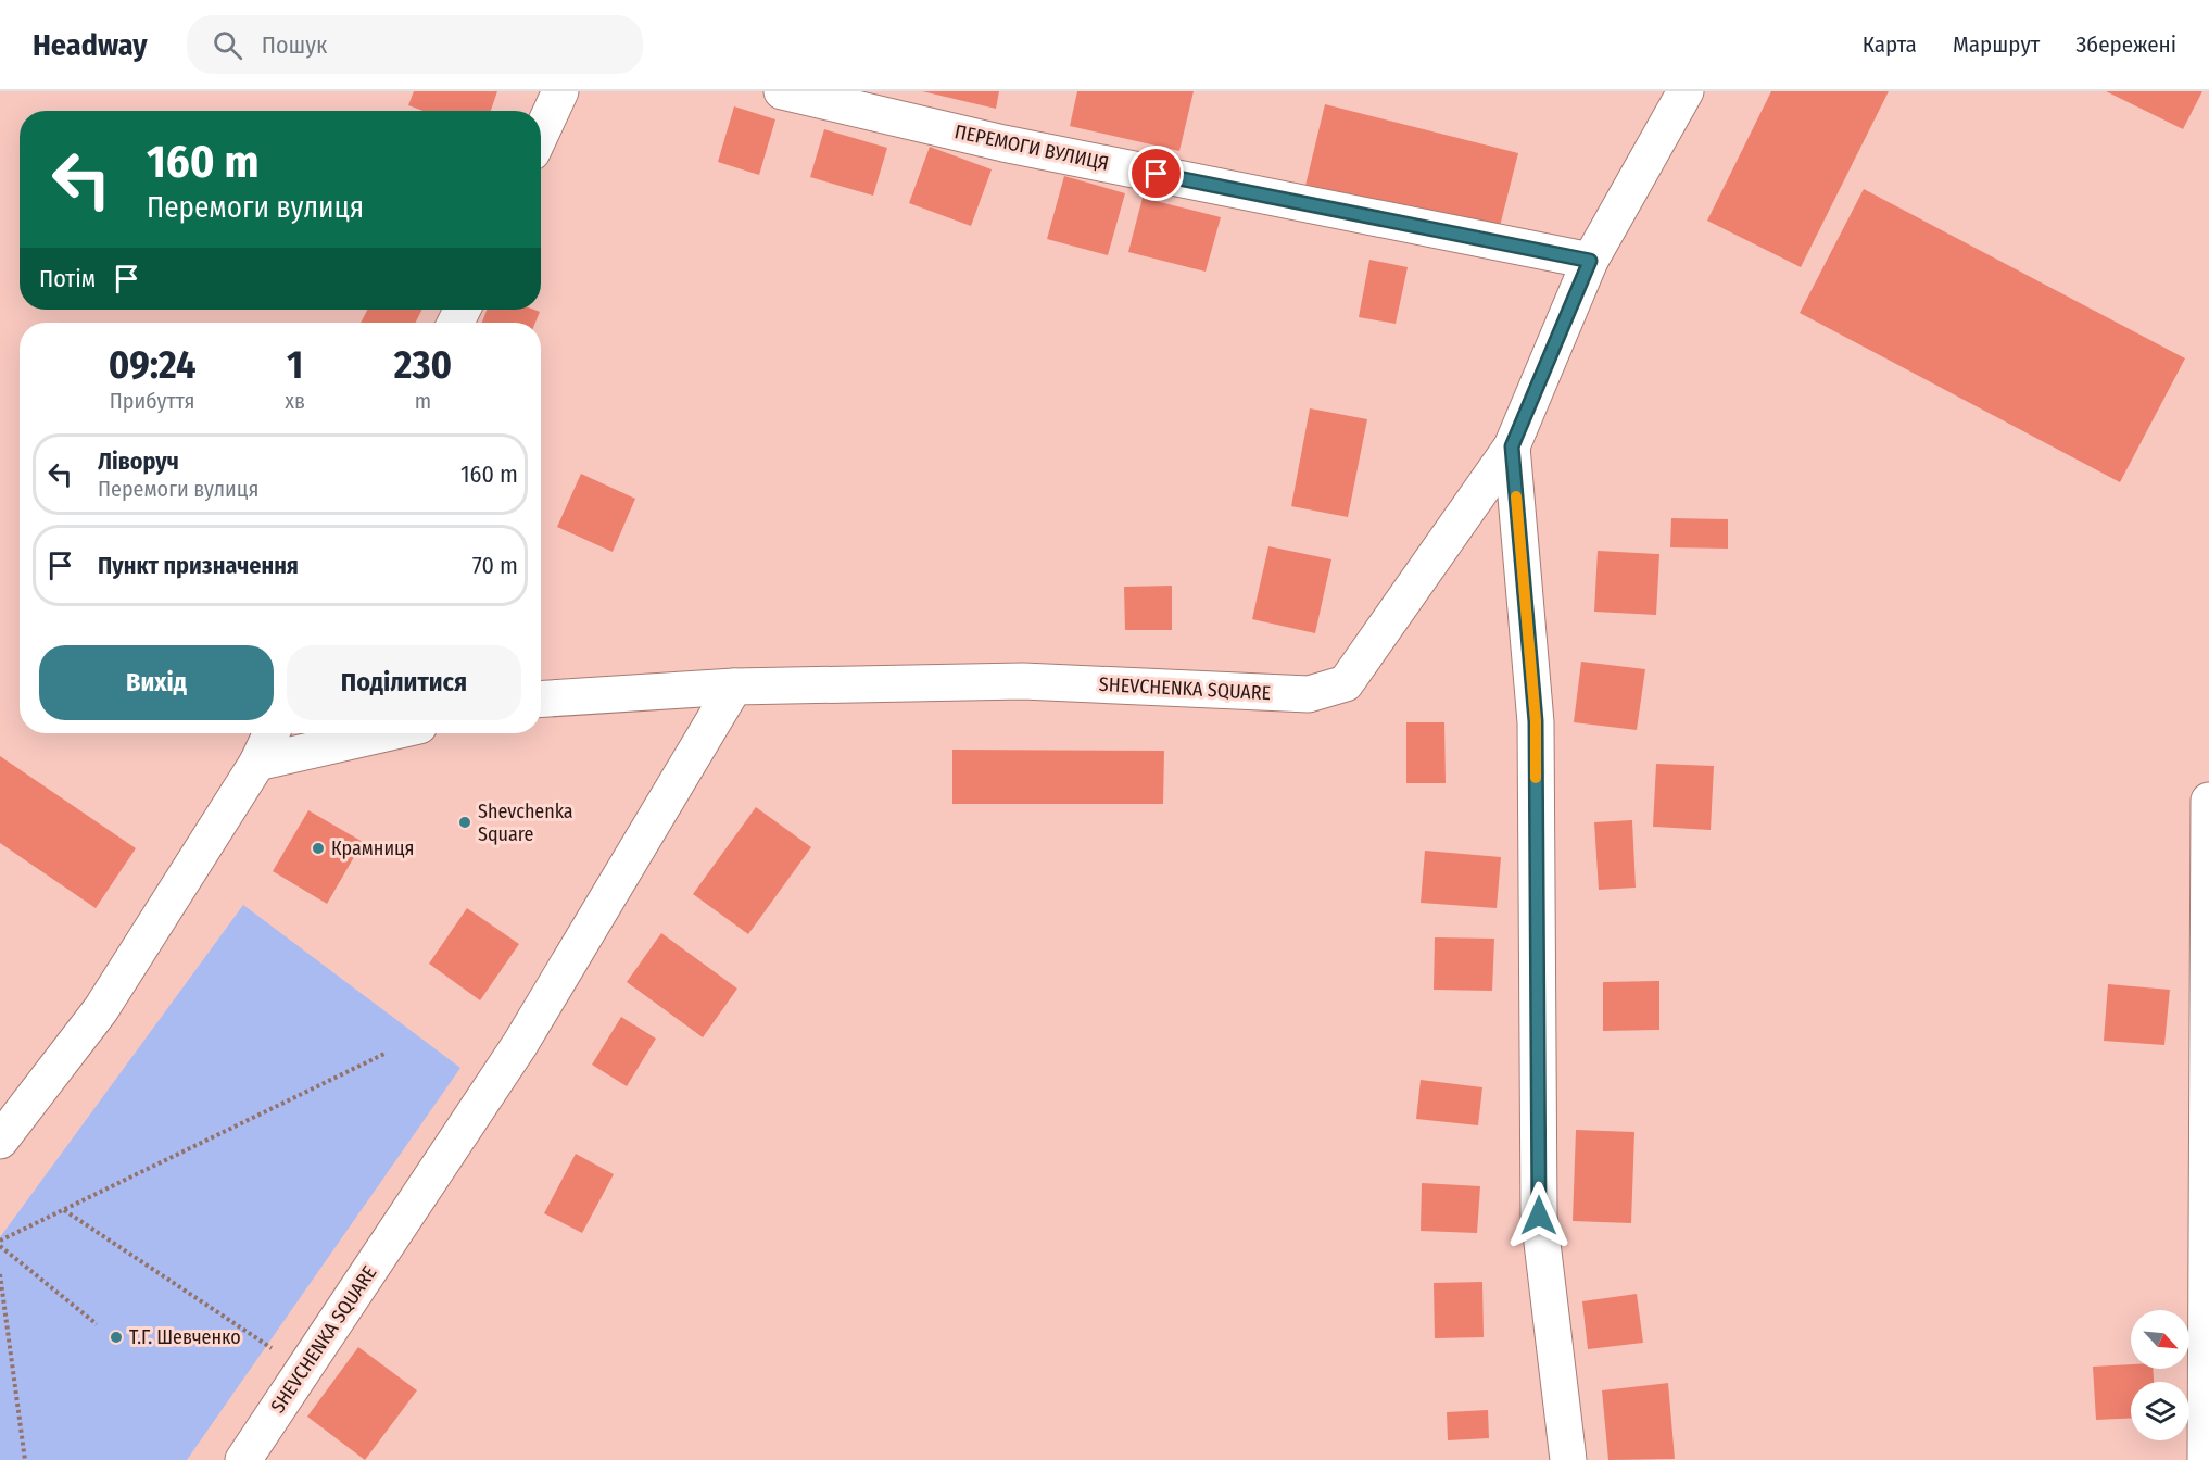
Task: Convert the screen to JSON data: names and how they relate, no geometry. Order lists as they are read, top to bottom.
{
  "streets": {
    "street": ["ПЕРЕМОГИ ВУЛИЦЯ", "SHEVCHENKA SQUARE"]
  },
  "crossings": [
    ["ПЕРЕМОГИ ВУЛИЦЯ", "SHEVCHENKA SQUARE"]
  ],
  "places": ["Shevchenka Square", "Крамниця", "Т.Г. Шевченко"],
  "north": "bottom right",
  "page": {
    "header": "Headway",
    "search": "Пошук",
    "nav": ["Карта", "Маршрут", "Збережені"],
    "turn": ["160 m", "Перемоги вулиця"],
    "then": "Потім",
    "eta": [
      "09:24",
      "Прибуття",
      "1",
      "хв",
      "230",
      "m"
    ],
    "list": [
      {
        "name": "Ліворуч",
        "note": "Перемоги вулиця",
        "value": "160 m"
      },
      {
        "name": "Пункт призначення",
        "value": "70 m"
      }
    ],
    "buttons": ["Вихід", "Поділитися"]
  }
}
